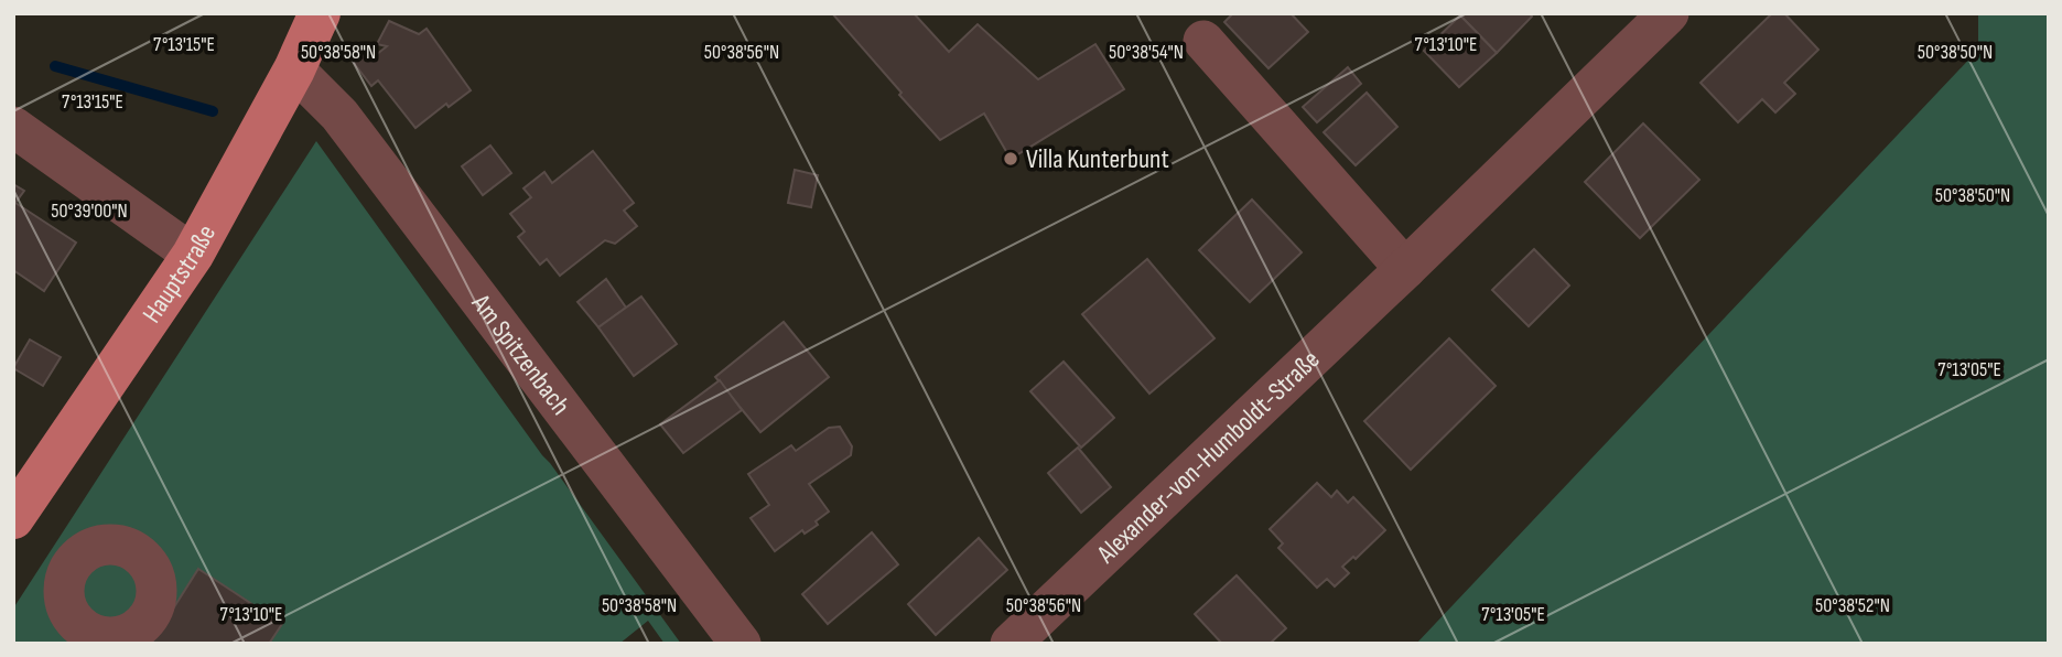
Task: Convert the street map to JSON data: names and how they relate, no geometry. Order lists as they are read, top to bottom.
{
  "streets": {
    "main road": ["Hauptstraße"],
    "street": ["Am Spitzenbach", "Alexander-von-Humboldt-Straße"]
  },
  "crossings": [
    ["Hauptstraße", "Am Spitzenbach"]
  ],
  "places": ["Villa Kunterbunt"],
  "coordinates": [
    "7°13'15\"E",
    "7°13'10\"E",
    "50°38'58\"N",
    "50°38'56\"N",
    "50°38'54\"N",
    "50°38'50\"N",
    "50°39'00\"N",
    "7°13'05\"E",
    "50°38'52\"N"
  ]
}
